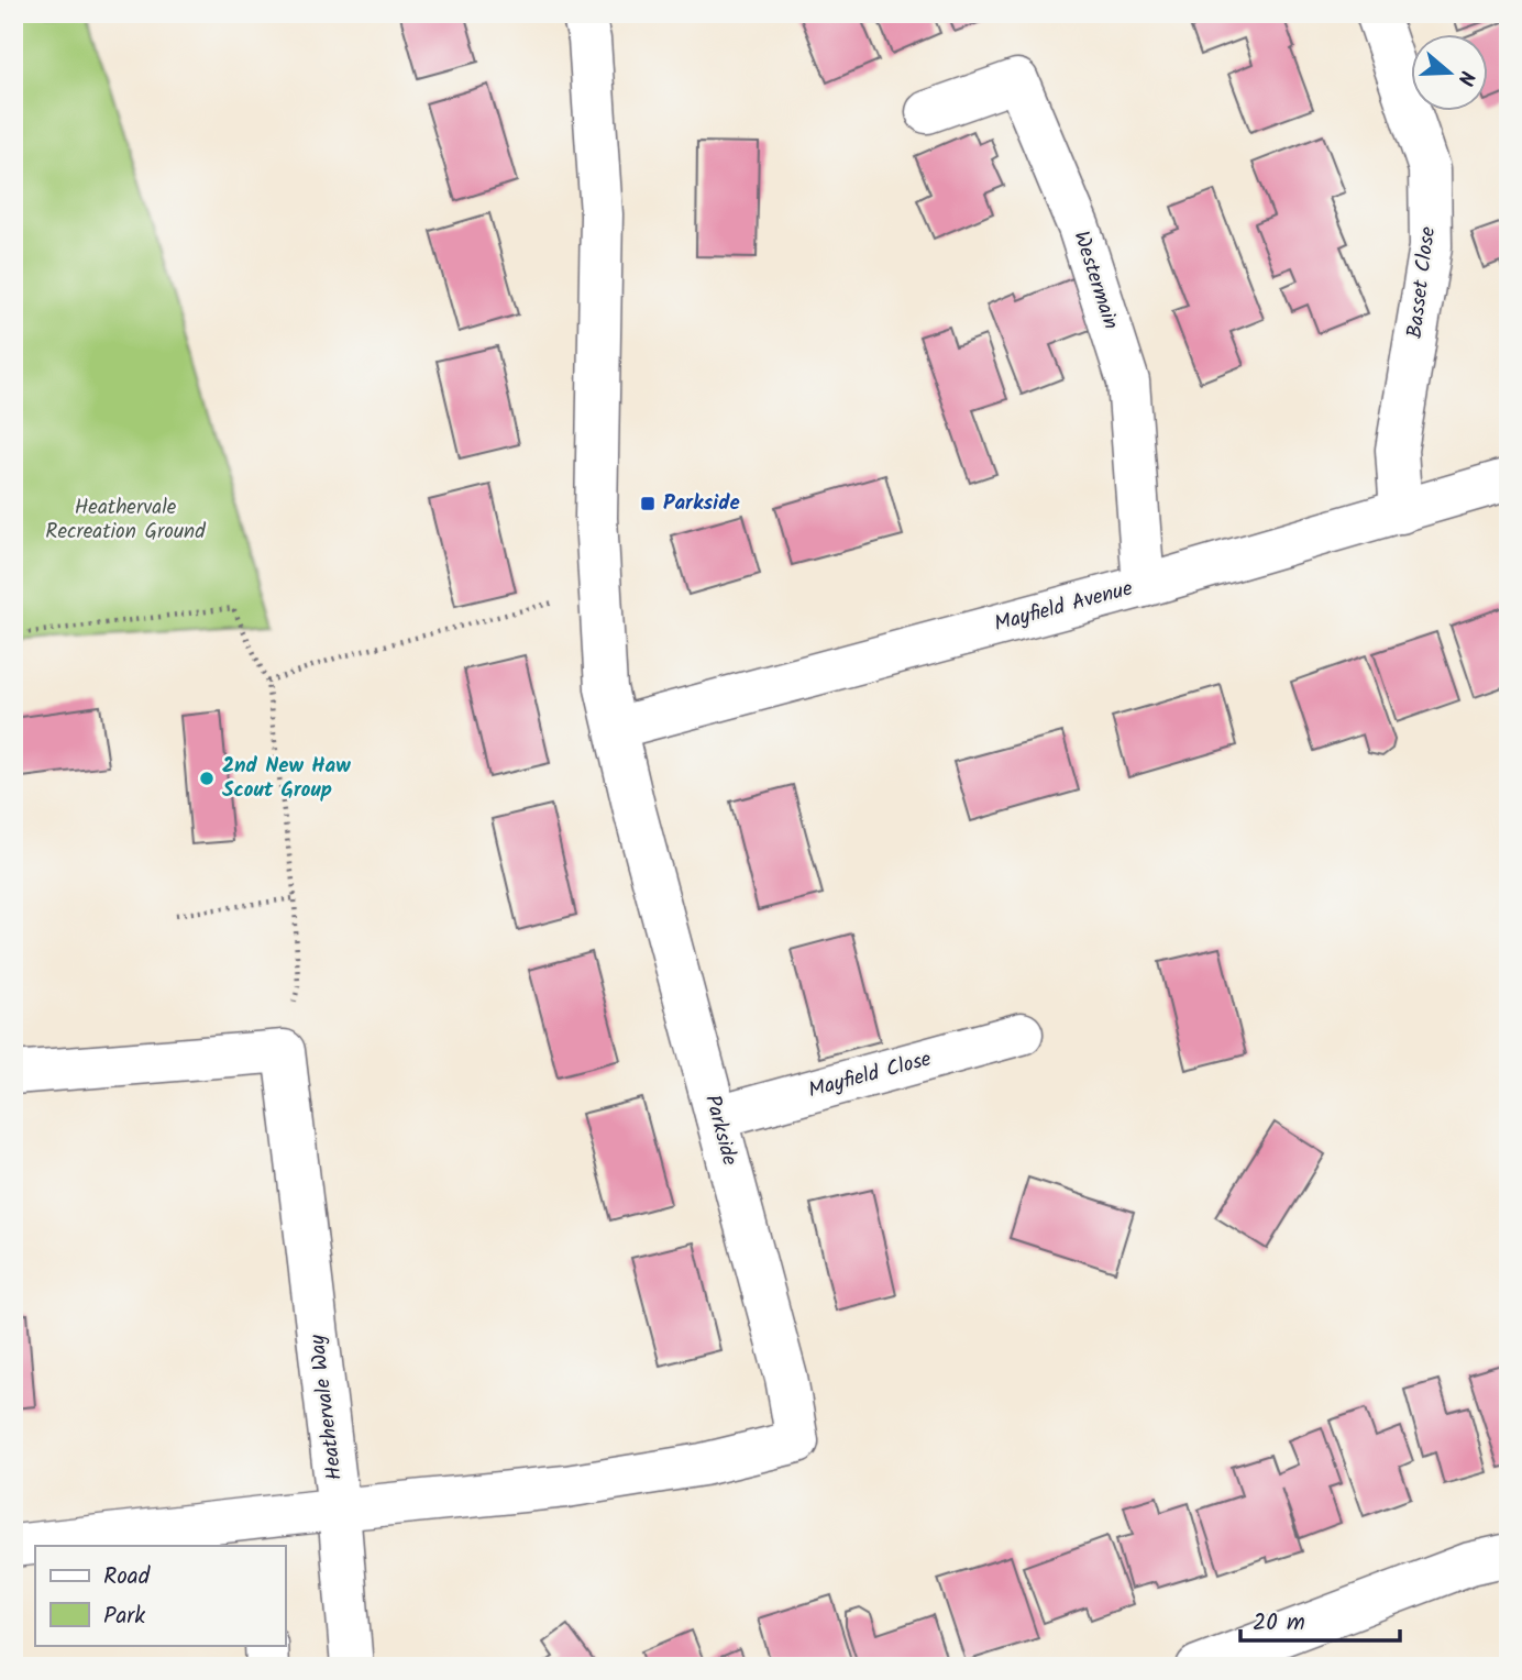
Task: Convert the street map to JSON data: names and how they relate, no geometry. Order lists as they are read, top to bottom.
{
  "streets": {
    "street": [
      "Westermain",
      "Basset Close",
      "Mayfield Avenue",
      "Mayfield Close",
      "Parkside",
      "Heathervale Way"
    ]
  },
  "crossings": [
    ["Westermain", "Mayfield Avenue"],
    ["Basset Close", "Mayfield Avenue"],
    ["Mayfield Avenue", "Parkside"],
    ["Mayfield Close", "Parkside"],
    ["Parkside", "Heathervale Way"]
  ],
  "parks": ["Heathervale Recreation Ground"],
  "places": {
    "transit": ["Parkside"],
    "other": ["2nd New Haw Scout Group"]
  },
  "legend": ["Road", "Park"],
  "scale_bar": "20 m",
  "north": "right"
}
